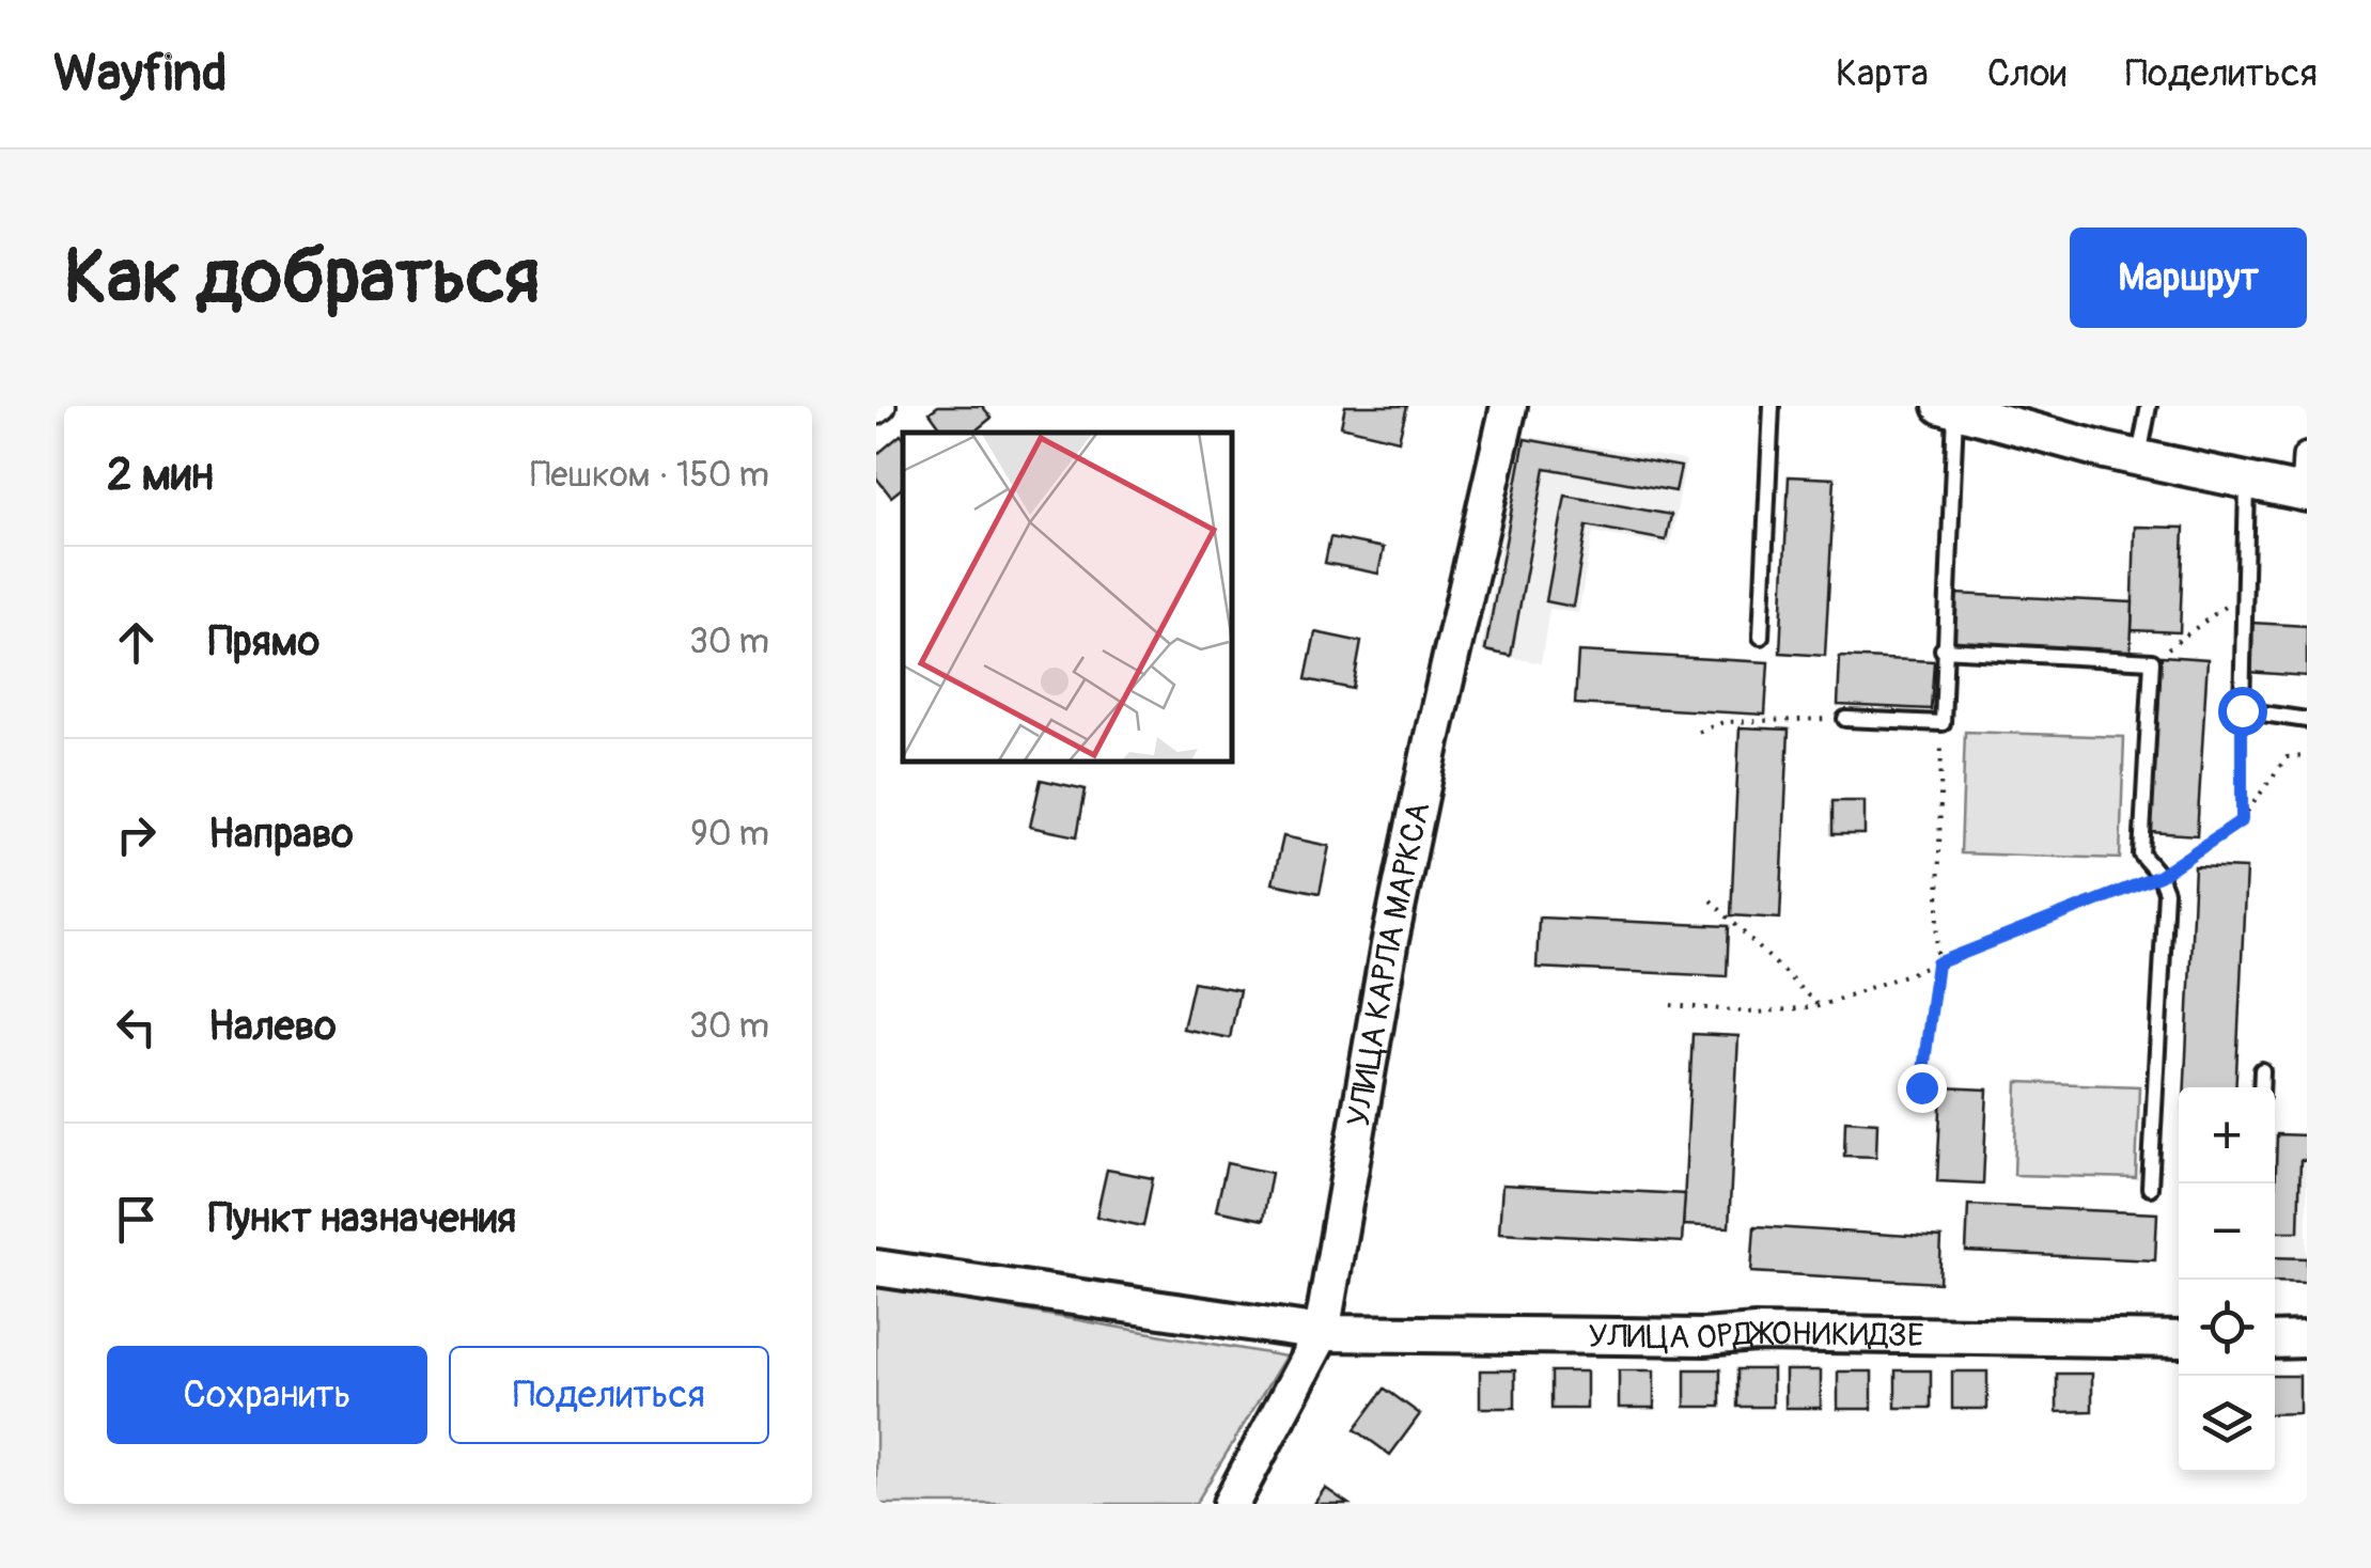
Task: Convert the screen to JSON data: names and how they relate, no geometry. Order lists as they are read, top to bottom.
{
  "streets": {
    "street": ["УЛИЦА КАРЛА МАРКСА", "УЛИЦА ОРДЖОНИКИДЗЕ"]
  },
  "crossings": [
    ["УЛИЦА КАРЛА МАРКСА", "УЛИЦА ОРДЖОНИКИДЗЕ"]
  ],
  "page": {
    "header": "Wayfind",
    "nav": ["Карта", "Слои", "Поделиться"],
    "buttons": [
      "Маршрут",
      ["Сохранить", "Поделиться"]
    ],
    "title": "Как добраться",
    "heading": ["2 мин", "Пешком · 150 m"],
    "list": [
      ["Прямо", "30 m"],
      ["Направо", "90 m"],
      ["Налево", "30 m"],
      "Пункт назначения"
    ],
    "map_buttons": ["+", "−"]
  }
}
